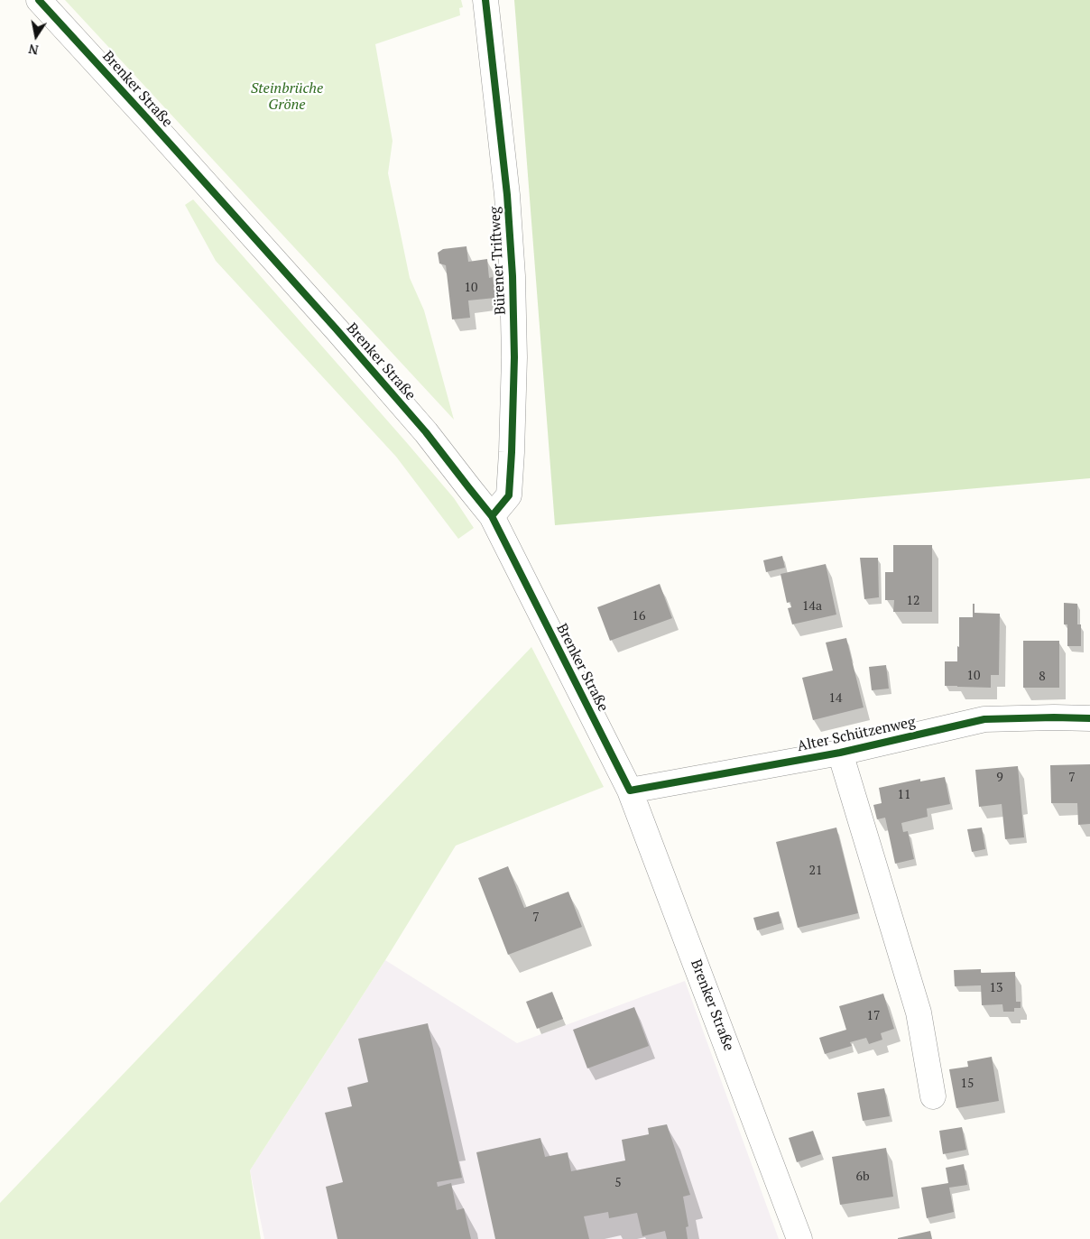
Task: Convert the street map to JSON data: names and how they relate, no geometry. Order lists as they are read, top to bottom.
{
  "streets": {
    "street": ["Brenker Straße", "Bürener Triftweg", "Alter Schützenweg"]
  },
  "crossings": [
    ["Brenker Straße", "Bürener Triftweg"],
    ["Brenker Straße", "Alter Schützenweg"]
  ],
  "parks": ["Steinbrüche Gröne"],
  "house_numbers": [
    "10",
    "12",
    "14a",
    "16",
    "10",
    "8",
    "14",
    "9",
    "7",
    "11",
    "21",
    "7",
    "13",
    "17",
    "15",
    "6b",
    "5"
  ],
  "north": "bottom"
}
